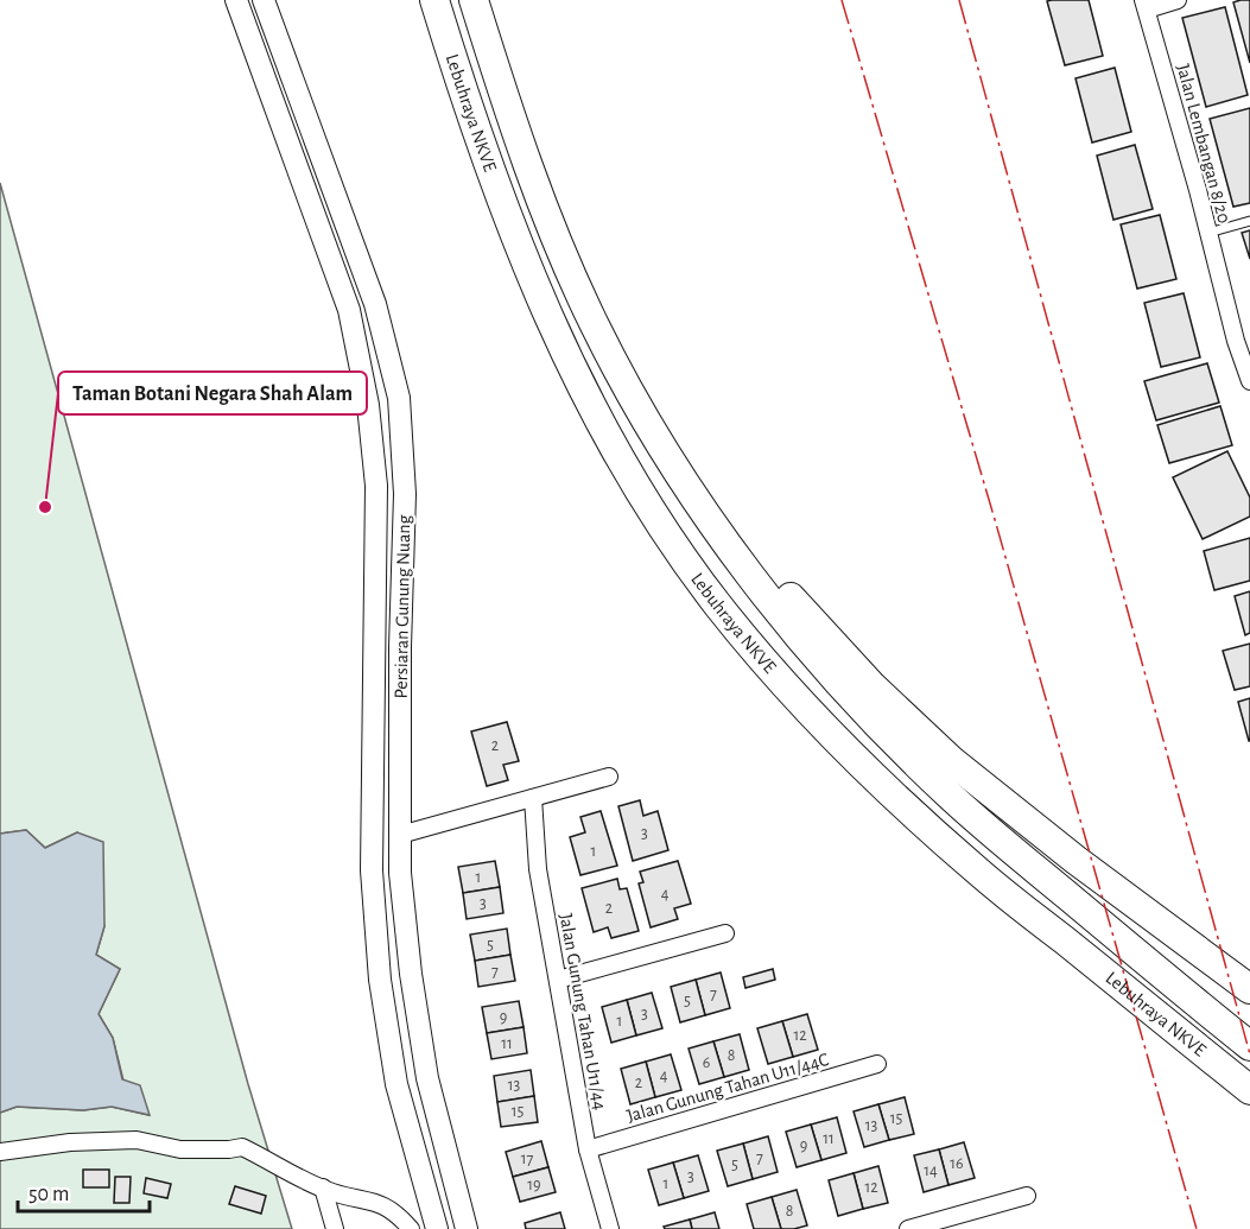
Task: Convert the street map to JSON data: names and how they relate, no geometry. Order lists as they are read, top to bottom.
{
  "streets": {
    "highway": ["Lebuhraya NKVE"],
    "street": [
      "Jalan Lembangan 8/20",
      "Persiaran Gunung Nuang",
      "Jalan Gunung Tahan U11/44",
      "Jalan Gunung Tahan U11/44C"
    ]
  },
  "crossings": [
    ["Jalan Gunung Tahan U11/44", "Jalan Gunung Tahan U11/44C"]
  ],
  "places": ["Taman Botani Negara Shah Alam"],
  "house_numbers": [
    "2",
    "3",
    "1",
    "1",
    "4",
    "3",
    "2",
    "5",
    "7",
    "7",
    "5",
    "3",
    "9",
    "1",
    "12",
    "11",
    "8",
    "6",
    "4",
    "2",
    "13",
    "15",
    "15",
    "13",
    "11",
    "9",
    "7",
    "17",
    "16",
    "5",
    "14",
    "3",
    "1",
    "19",
    "12",
    "8"
  ],
  "scale_bar": "50 m"
}
